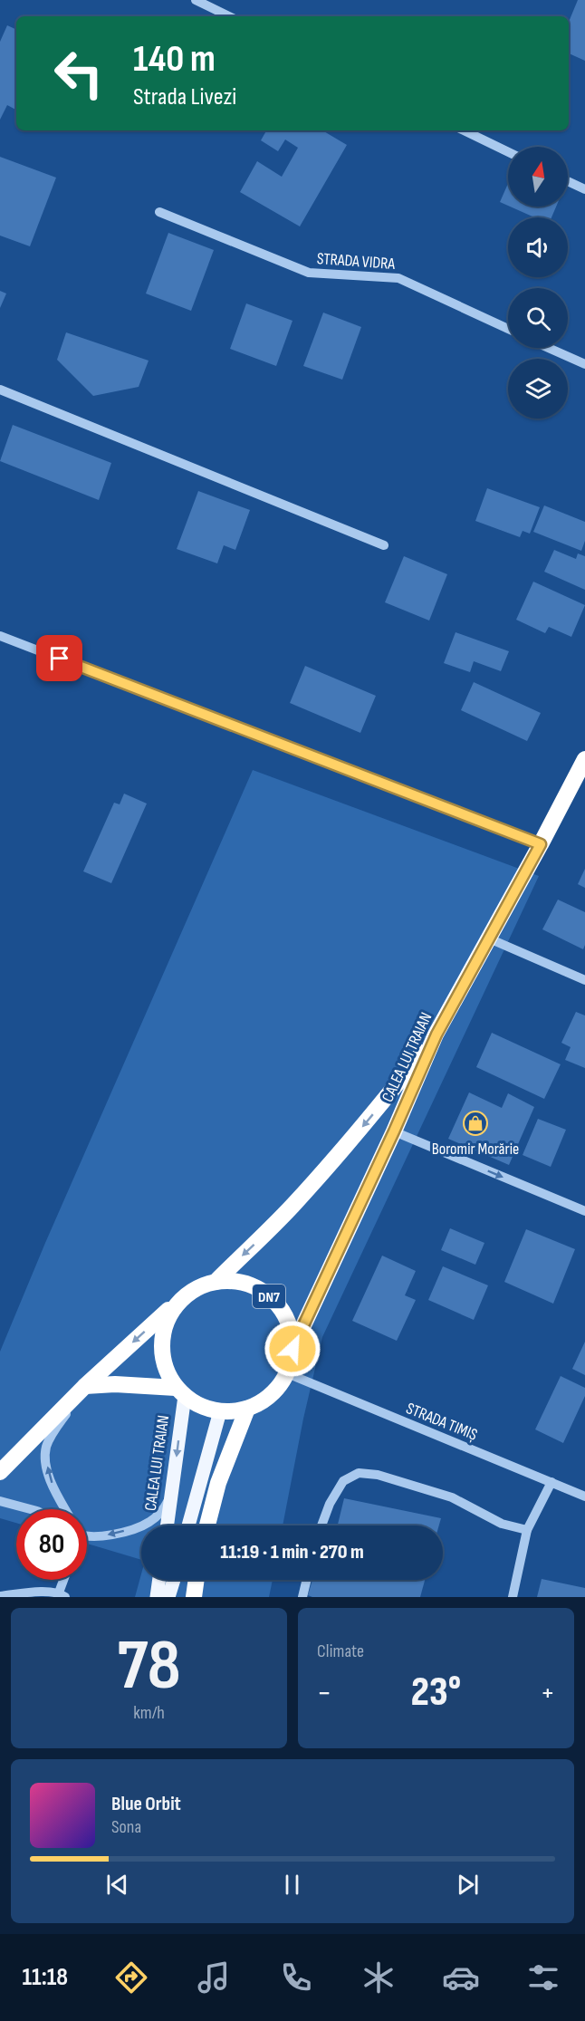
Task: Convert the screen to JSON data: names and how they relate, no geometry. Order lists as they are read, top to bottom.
{
  "streets": {
    "highway": ["CALEA LUI TRAIAN", "DN7"],
    "street": ["STRADA VIDRA", "STRADA TIMIȘ"]
  },
  "crossings": [
    ["CALEA LUI TRAIAN", "DN7"],
    ["CALEA LUI TRAIAN", "STRADA TIMIȘ"],
    ["DN7", "STRADA TIMIȘ"]
  ],
  "places": {
    "shop": ["Boromir Morărie"]
  },
  "north": "top",
  "page": {
    "turn": ["140 m", "Strada Livezi"],
    "limit": "80",
    "trip": "11:19 · 1 min · 270 m",
    "tile": [
      ["78", "km/h"],
      "Climate"
    ],
    "heat": ["−", "23°", "+"],
    "song": ["Blue Orbit", "Sona"],
    "tabs": "11:18"
  }
}
